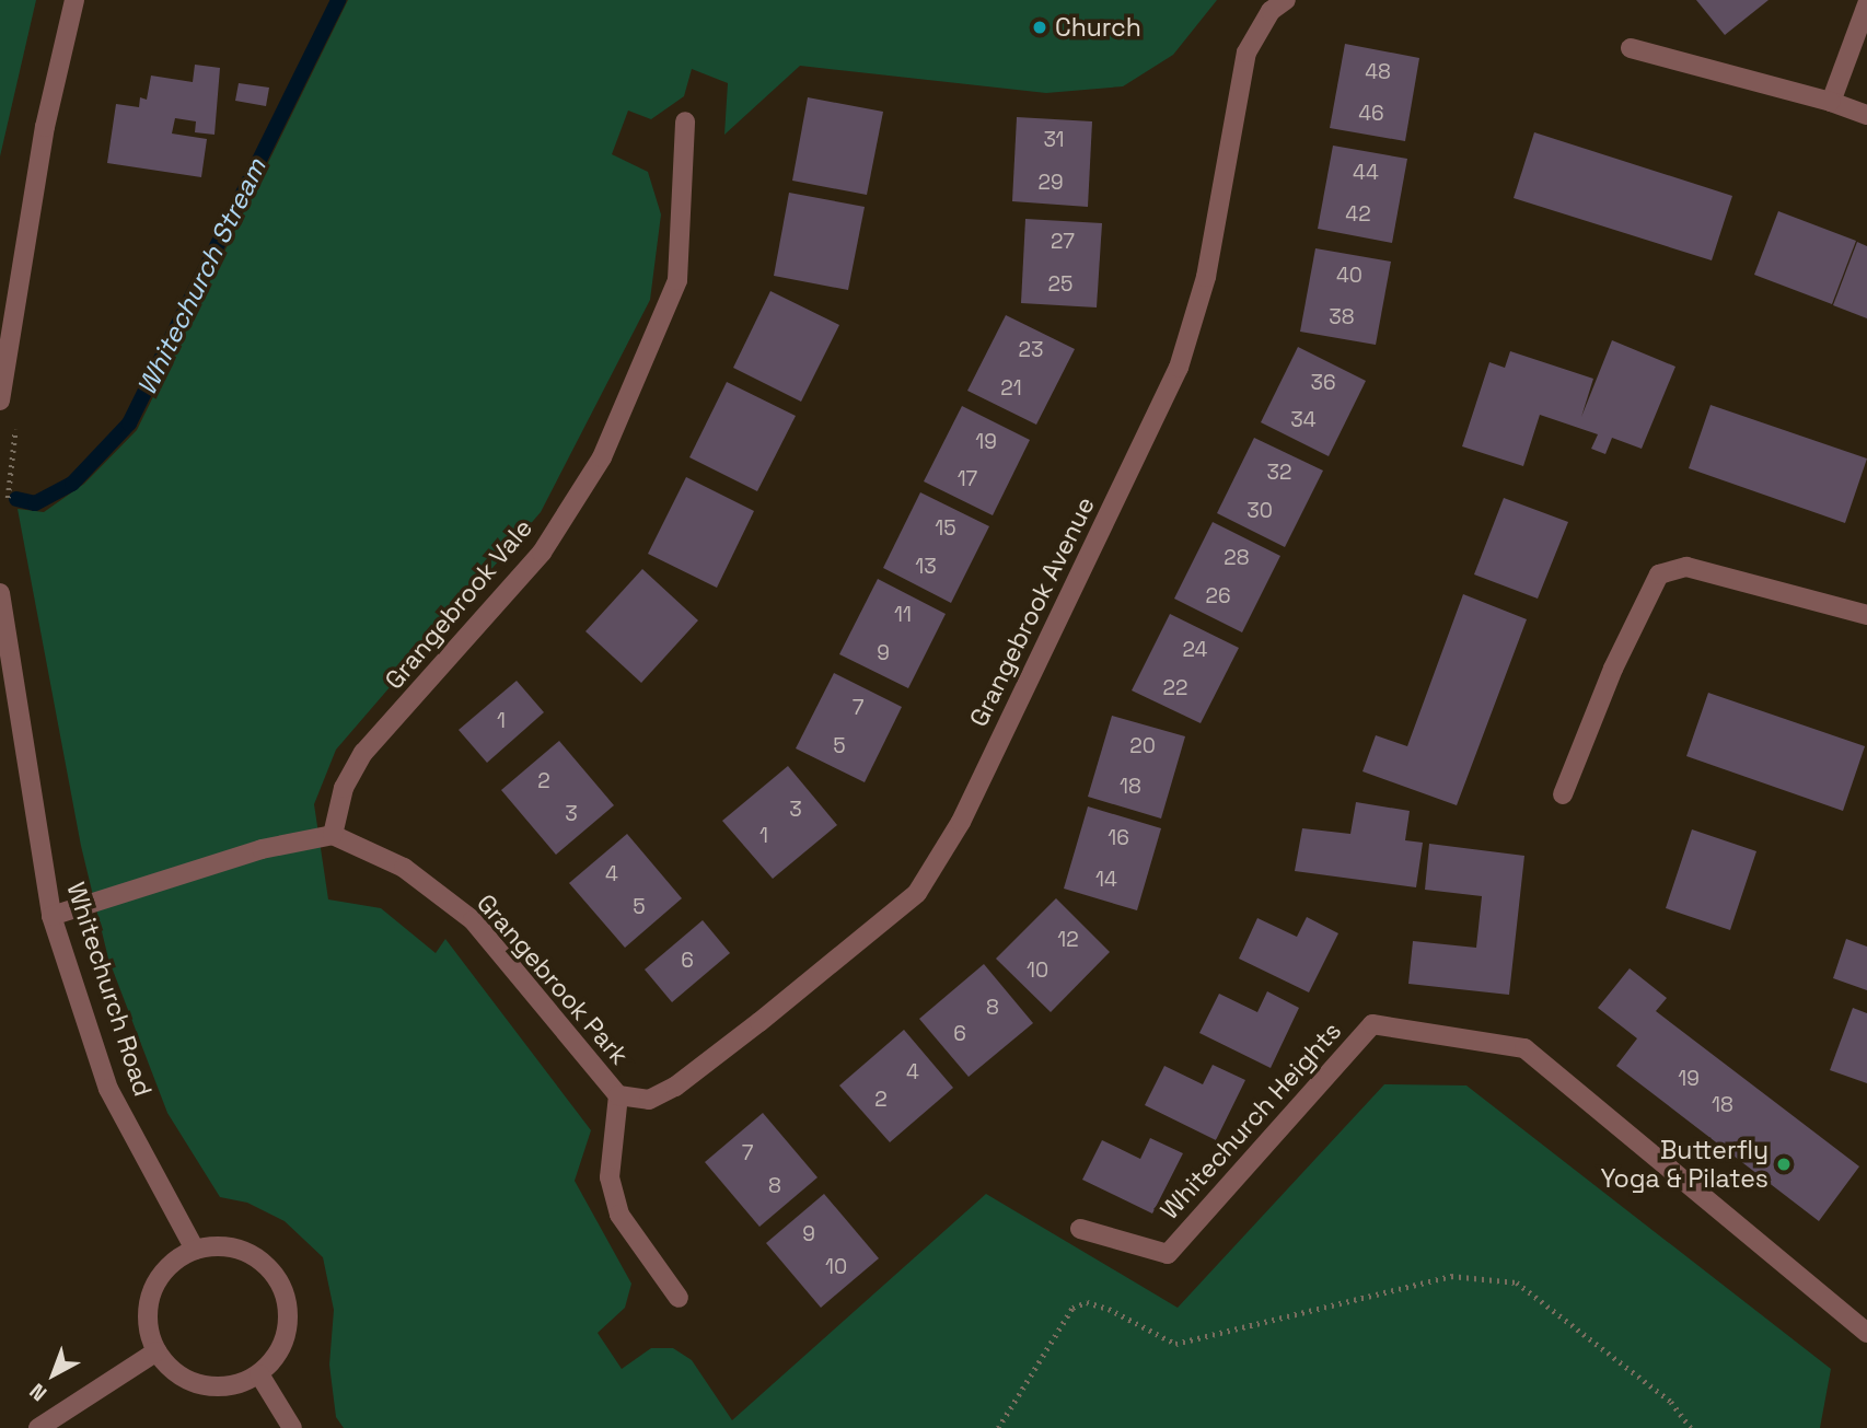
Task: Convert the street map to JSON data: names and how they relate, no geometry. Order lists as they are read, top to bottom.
{
  "streets": {
    "street": [
      "Grangebrook Vale",
      "Grangebrook Avenue",
      "Grangebrook Park",
      "Whitechurch Road",
      "Whitechurch Heights"
    ]
  },
  "crossings": [
    ["Grangebrook Vale", "Grangebrook Park"],
    ["Grangebrook Avenue", "Grangebrook Park"]
  ],
  "water": ["Whitechurch Stream"],
  "places": ["Church", "Butterfly Yoga & Pilates"],
  "house_numbers": [
    "48",
    "46",
    "31",
    "44",
    "29",
    "42",
    "27",
    "40",
    "25",
    "38",
    "23",
    "36",
    "21",
    "34",
    "19",
    "32",
    "17",
    "30",
    "15",
    "28",
    "13",
    "26",
    "11",
    "24",
    "9",
    "22",
    "7",
    "1",
    "5",
    "20",
    "2",
    "18",
    "3",
    "3",
    "1",
    "16",
    "4",
    "14",
    "5",
    "12",
    "6",
    "10",
    "8",
    "6",
    "4",
    "19",
    "2",
    "18",
    "7",
    "8",
    "9",
    "10"
  ],
  "north": "bottom left"
}
